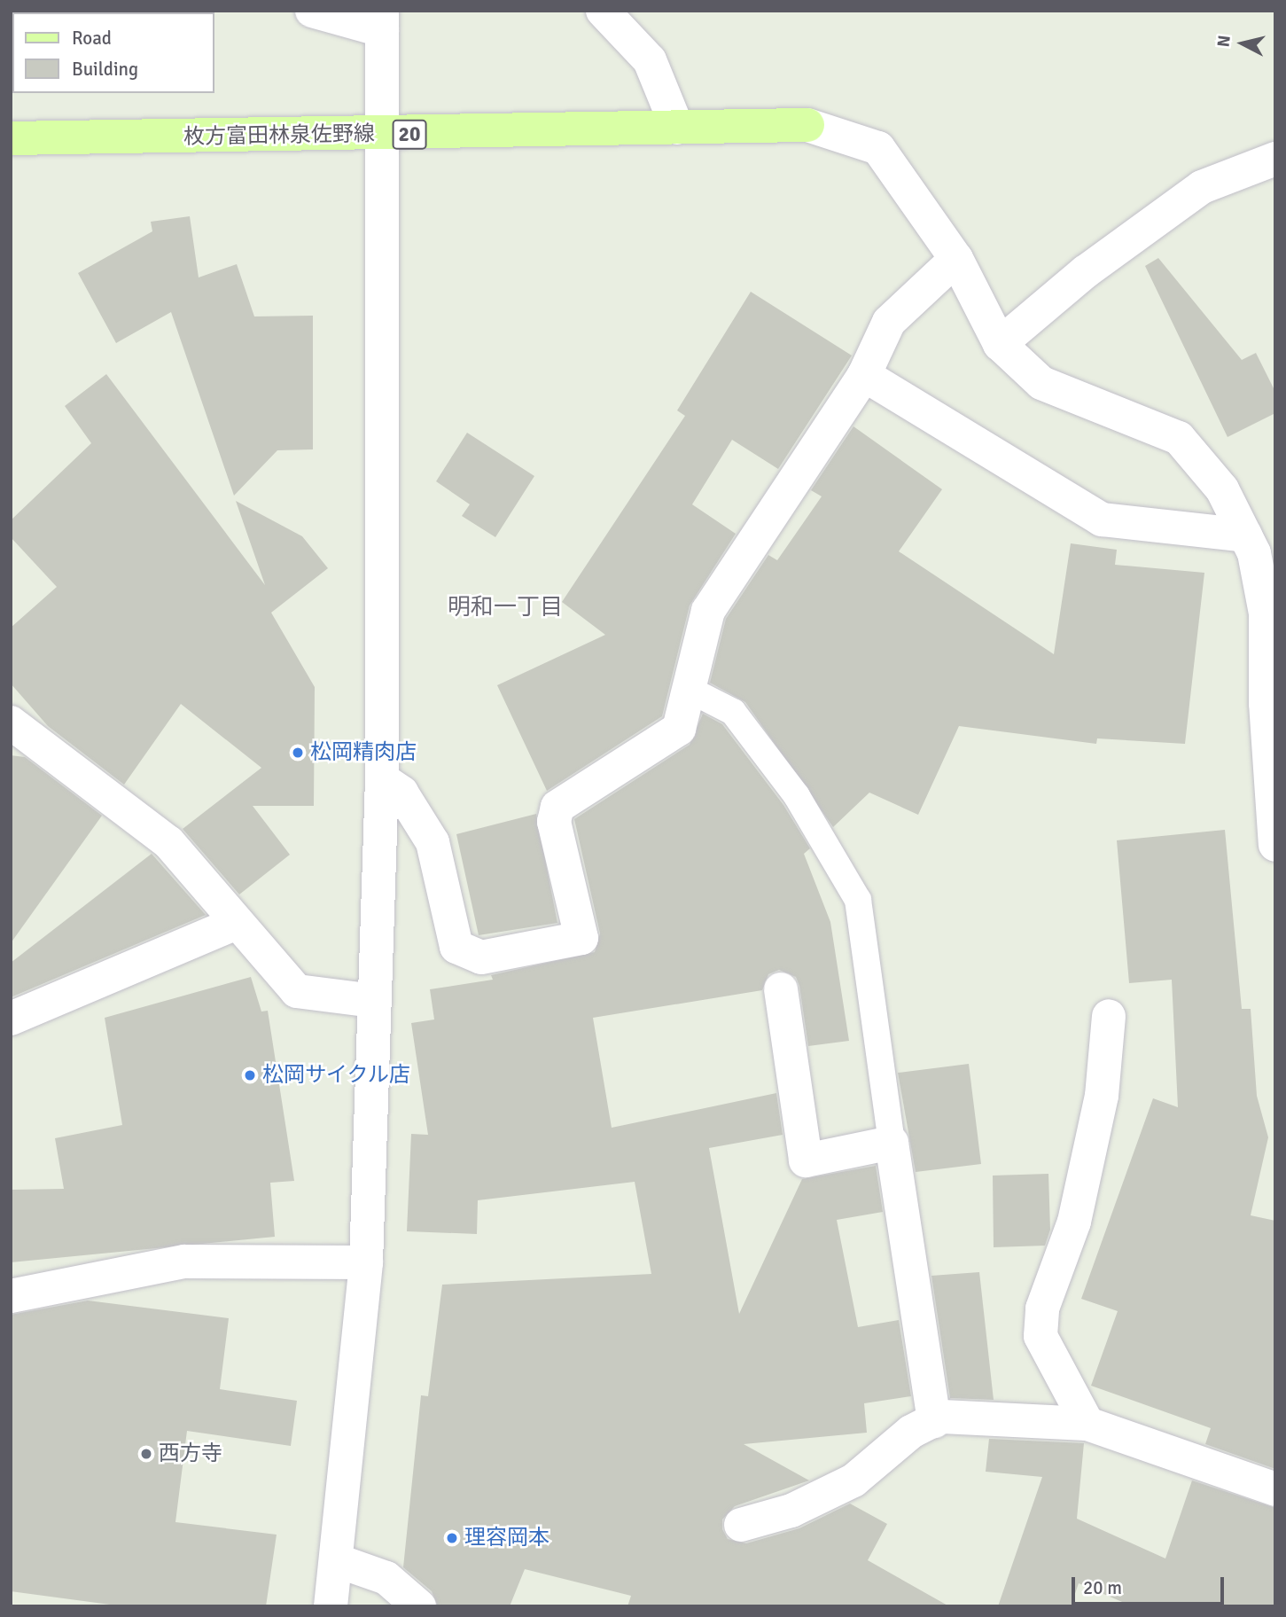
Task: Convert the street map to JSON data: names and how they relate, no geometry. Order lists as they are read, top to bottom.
{
  "streets": {
    "main road": ["20", "枚方富田林泉佐野線"]
  },
  "districts": ["明和一丁目"],
  "places": [
    "松岡精肉店",
    "松岡サイクル店",
    "西方寺",
    "理容岡本"
  ],
  "legend": ["Road", "Building"],
  "scale_bar": "20 m",
  "north": "left"
}
